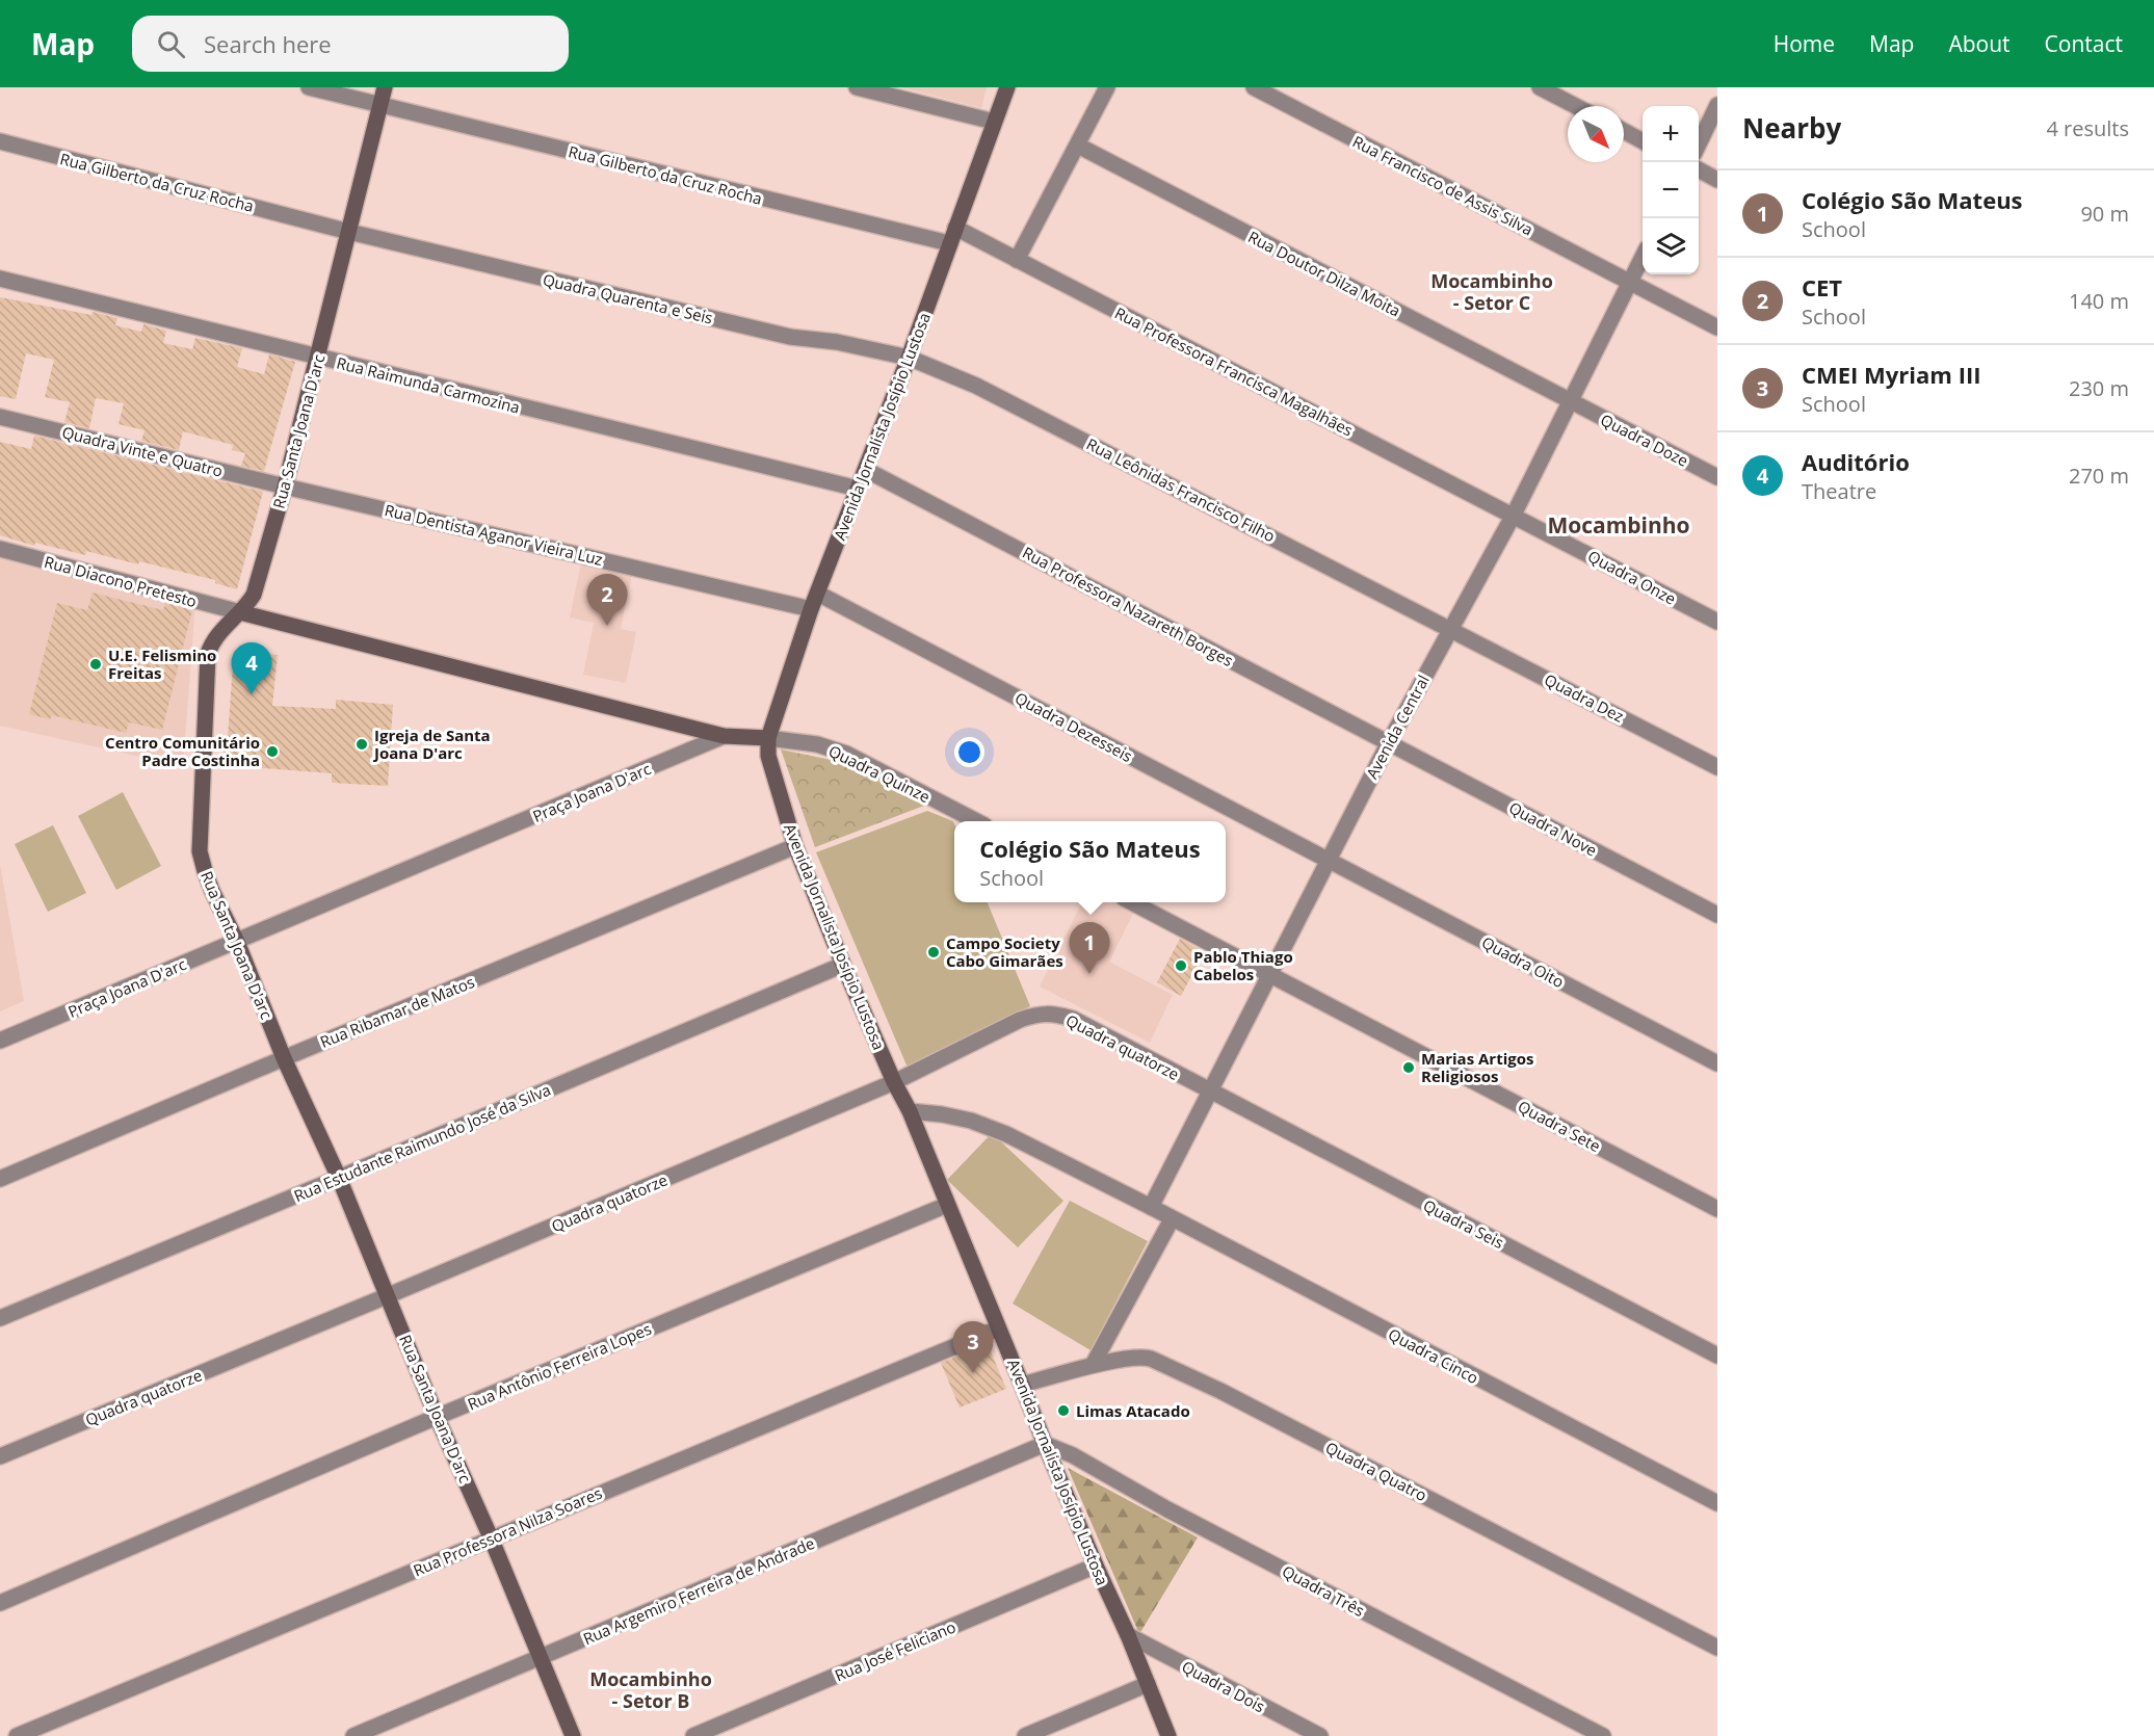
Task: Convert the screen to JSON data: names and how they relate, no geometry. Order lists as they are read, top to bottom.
{
  "streets": {
    "street": [
      "Rua Gilberto da Cruz Rocha",
      "Rua Francisco de Assis Silva",
      "Rua Doutor Dilza Moita",
      "Quadra Quarenta e Seis",
      "Rua Professora Francisca Magalhães",
      "Rua Raimunda Carmozina",
      "Avenida Jornalista Josípio Lustosa",
      "Rua Santa Joana D'arc",
      "Quadra Doze",
      "Quadra Vinte e Quatro",
      "Rua Leônidas Francisco Filho",
      "Rua Dentista Aganor Vieira Luz",
      "Quadra Onze",
      "Rua Diacono Pretesto",
      "Rua Professora Nazareth Borges",
      "Quadra Dez",
      "Quadra Dezesseis",
      "Avenida Central",
      "Quadra Quinze",
      "Praça Joana D'arc",
      "Quadra Nove",
      "Quadra Oito",
      "Rua Ribamar de Matos",
      "Quadra quatorze",
      "Quadra Sete",
      "Rua Estudante Raimundo José da Silva",
      "Quadra Seis",
      "Quadra Cinco",
      "Rua Antônio Ferreira Lopes",
      "Quadra Quatro",
      "Rua Professora Nilza Soares",
      "Rua Argemiro Ferreira de Andrade",
      "Quadra Três",
      "Rua José Feliciano",
      "Quadra Dois"
    ]
  },
  "crossings": [
    ["Rua Gilberto da Cruz Rocha", "Quadra Quarenta e Seis"],
    ["Rua Gilberto da Cruz Rocha", "Avenida Jornalista Josípio Lustosa"],
    ["Rua Gilberto da Cruz Rocha", "Rua Santa Joana D'arc"],
    ["Rua Francisco de Assis Silva", "Avenida Central"],
    ["Rua Doutor Dilza Moita", "Quadra Doze"],
    ["Rua Doutor Dilza Moita", "Avenida Central"],
    ["Quadra Quarenta e Seis", "Avenida Jornalista Josípio Lustosa"],
    ["Quadra Quarenta e Seis", "Rua Santa Joana D'arc"],
    ["Quadra Quarenta e Seis", "Rua Leônidas Francisco Filho"],
    ["Rua Professora Francisca Magalhães", "Avenida Jornalista Josípio Lustosa"],
    ["Rua Professora Francisca Magalhães", "Quadra Onze"],
    ["Rua Professora Francisca Magalhães", "Avenida Central"],
    ["Rua Raimunda Carmozina", "Avenida Jornalista Josípio Lustosa"],
    ["Rua Raimunda Carmozina", "Rua Santa Joana D'arc"],
    ["Avenida Jornalista Josípio Lustosa", "Rua Leônidas Francisco Filho"],
    ["Avenida Jornalista Josípio Lustosa", "Rua Dentista Aganor Vieira Luz"],
    ["Avenida Jornalista Josípio Lustosa", "Rua Professora Nazareth Borges"],
    ["Avenida Jornalista Josípio Lustosa", "Quadra Dezesseis"],
    ["Avenida Jornalista Josípio Lustosa", "Quadra Quinze"],
    ["Avenida Jornalista Josípio Lustosa", "Rua Ribamar de Matos"],
    ["Avenida Jornalista Josípio Lustosa", "Quadra quatorze"],
    ["Avenida Jornalista Josípio Lustosa", "Rua Estudante Raimundo José da Silva"],
    ["Avenida Jornalista Josípio Lustosa", "Rua Antônio Ferreira Lopes"],
    ["Avenida Jornalista Josípio Lustosa", "Quadra Quatro"],
    ["Avenida Jornalista Josípio Lustosa", "Rua Professora Nilza Soares"],
    ["Avenida Jornalista Josípio Lustosa", "Rua Argemiro Ferreira de Andrade"],
    ["Avenida Jornalista Josípio Lustosa", "Quadra Três"],
    ["Avenida Jornalista Josípio Lustosa", "Rua José Feliciano"],
    ["Avenida Jornalista Josípio Lustosa", "Quadra Dois"],
    ["Rua Santa Joana D'arc", "Quadra Vinte e Quatro"],
    ["Rua Santa Joana D'arc", "Rua Dentista Aganor Vieira Luz"],
    ["Rua Santa Joana D'arc", "Rua Diacono Pretesto"],
    ["Rua Santa Joana D'arc", "Praça Joana D'arc"],
    ["Rua Santa Joana D'arc", "Rua Ribamar de Matos"],
    ["Rua Santa Joana D'arc", "Quadra quatorze"],
    ["Rua Santa Joana D'arc", "Rua Estudante Raimundo José da Silva"],
    ["Rua Santa Joana D'arc", "Rua Antônio Ferreira Lopes"],
    ["Rua Santa Joana D'arc", "Rua Professora Nilza Soares"],
    ["Rua Santa Joana D'arc", "Rua Argemiro Ferreira de Andrade"],
    ["Quadra Doze", "Avenida Central"],
    ["Quadra Vinte e Quatro", "Rua Dentista Aganor Vieira Luz"],
    ["Rua Leônidas Francisco Filho", "Quadra Dez"],
    ["Rua Leônidas Francisco Filho", "Avenida Central"],
    ["Quadra Onze", "Avenida Central"],
    ["Rua Professora Nazareth Borges", "Avenida Central"],
    ["Rua Professora Nazareth Borges", "Quadra Nove"],
    ["Quadra Dez", "Avenida Central"],
    ["Quadra Dezesseis", "Avenida Central"],
    ["Quadra Dezesseis", "Quadra Oito"],
    ["Avenida Central", "Quadra Nove"],
    ["Avenida Central", "Quadra Oito"],
    ["Avenida Central", "Quadra quatorze"],
    ["Avenida Central", "Quadra Sete"],
    ["Avenida Central", "Quadra Seis"],
    ["Avenida Central", "Quadra Cinco"],
    ["Quadra quatorze", "Quadra Seis"],
    ["Rua Argemiro Ferreira de Andrade", "Quadra Três"]
  ],
  "districts": ["Mocambinho - Setor C", "Mocambinho", "Mocambinho - Setor B"],
  "places": [
    "U.E. Felismino Freitas",
    "Igreja de Santa Joana D'arc",
    "Centro Comunitário Padre Costinha",
    "Campo Society Cabo Gimarães",
    "Pablo Thiago Cabelos",
    "Marias Artigos Religiosos",
    "Limas Atacado"
  ],
  "north": "bottom right",
  "page": {
    "header": "Map",
    "search": "Search here",
    "nav": [
      "Home",
      "Map",
      "About",
      "Contact"
    ],
    "heading": ["Nearby", "4 results"],
    "map_buttons": ["+", "−"],
    "list": [
      {
        "mark": "1",
        "name": "Colégio São Mateus",
        "note": "School",
        "value": "90 m"
      },
      {
        "mark": "2",
        "name": "CET",
        "note": "School",
        "value": "140 m"
      },
      {
        "mark": "3",
        "name": "CMEI Myriam III",
        "note": "School",
        "value": "230 m"
      },
      {
        "mark": "4",
        "name": "Auditório",
        "note": "Theatre",
        "value": "270 m"
      }
    ],
    "pins": [
      "2",
      "4",
      "1",
      "3"
    ],
    "popup": ["Colégio São Mateus", "School"]
  }
}
